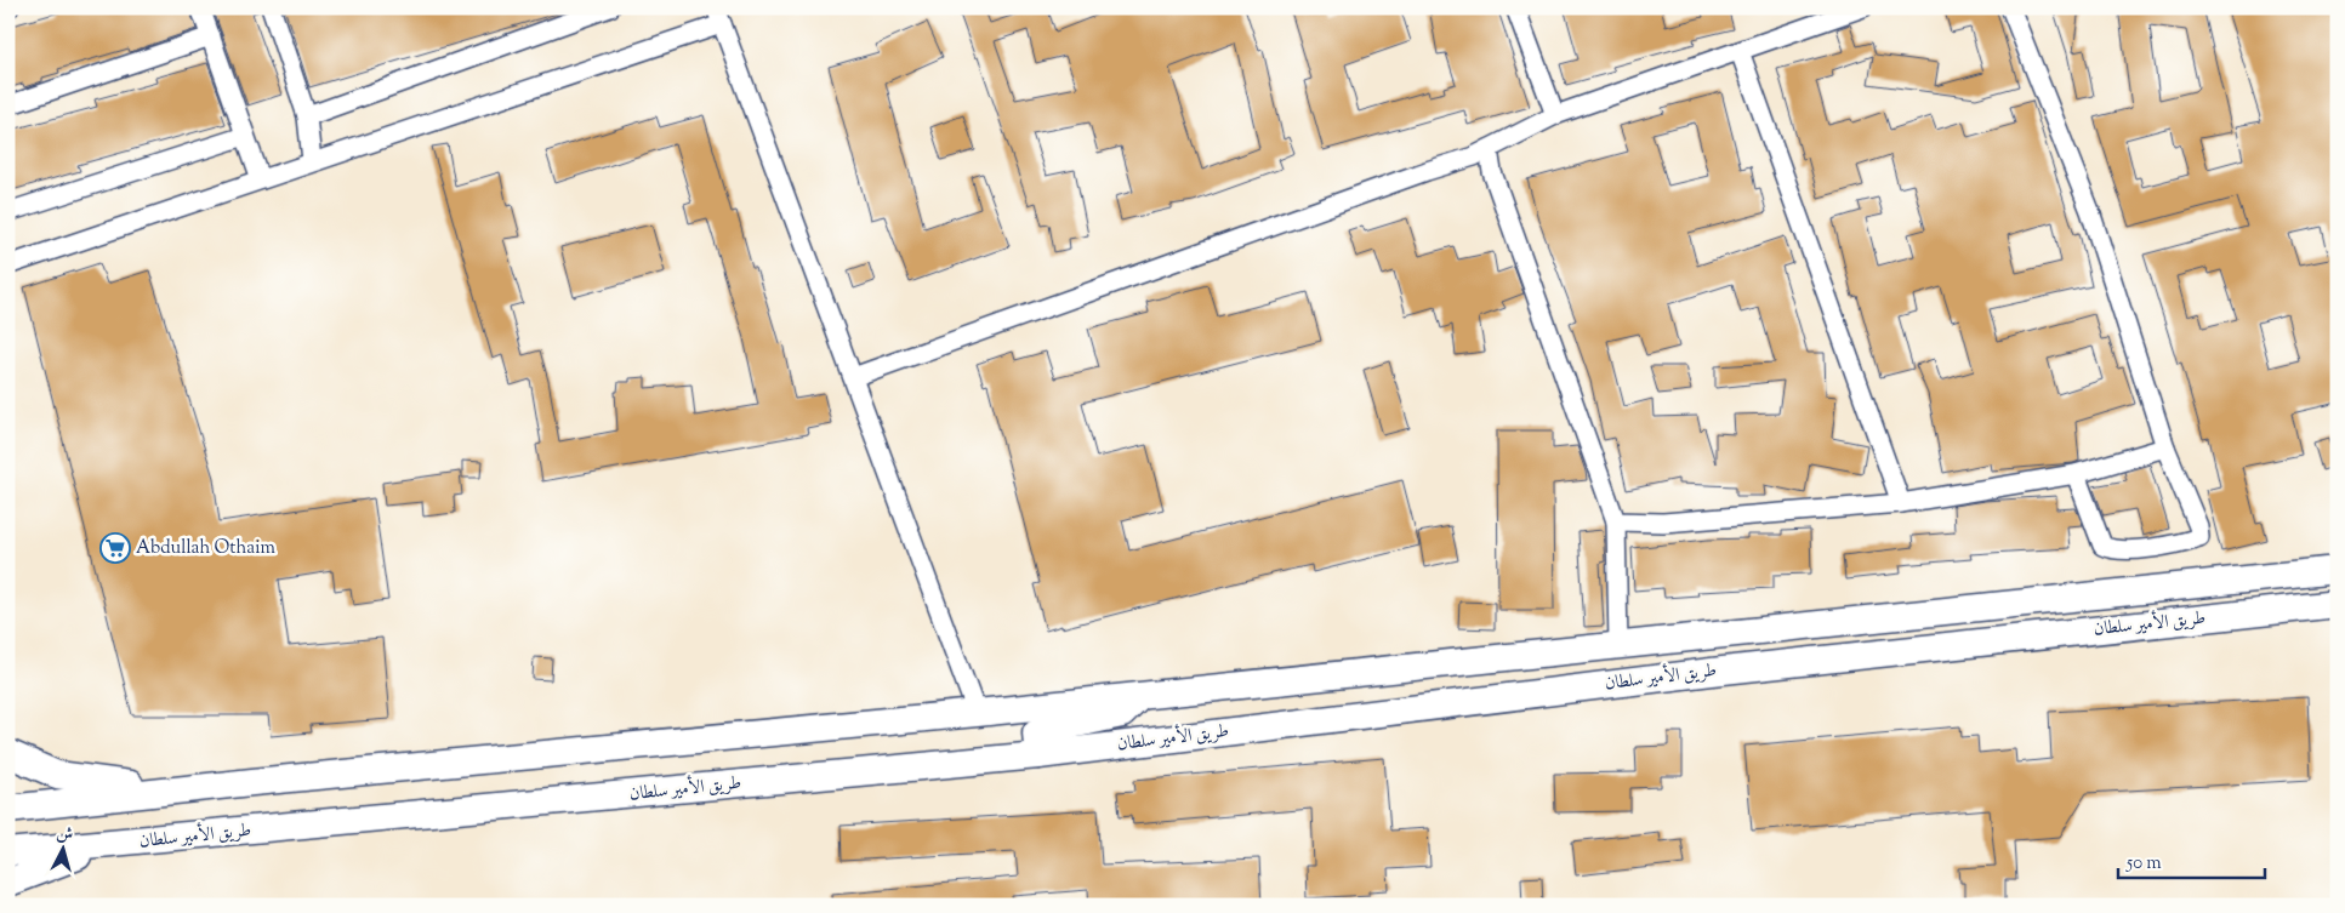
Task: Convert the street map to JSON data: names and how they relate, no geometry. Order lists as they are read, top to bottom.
{
  "streets": {
    "main road": ["طريق الأمير سلطان"]
  },
  "places": {
    "supermarket": ["Abdullah Othaim"]
  },
  "scale_bar": "50 m",
  "north": "top"
}
